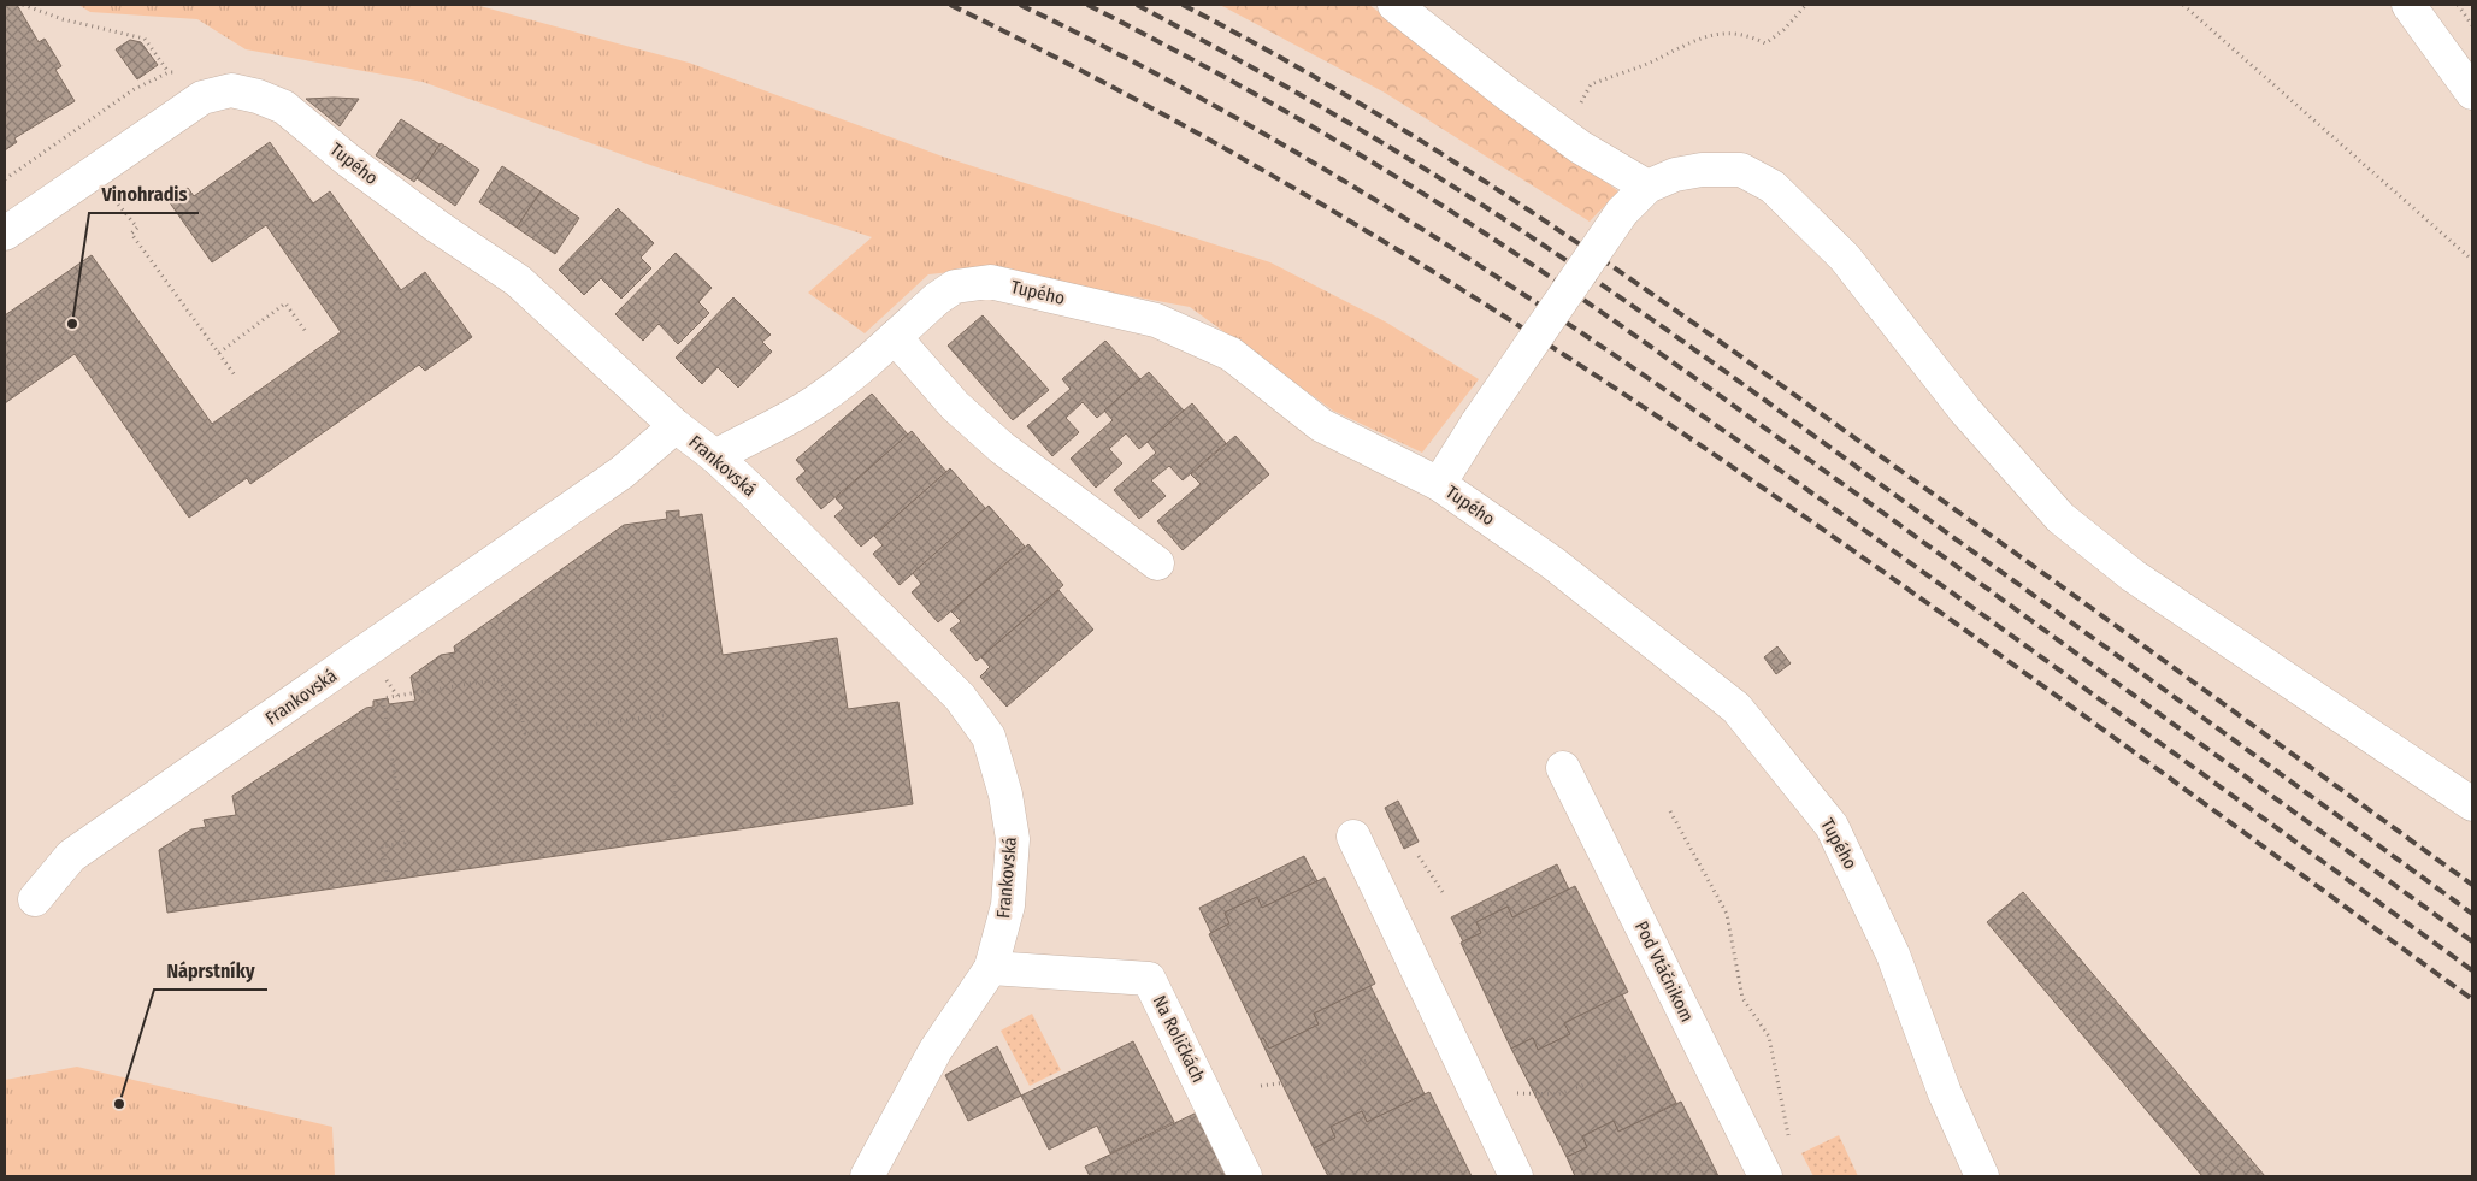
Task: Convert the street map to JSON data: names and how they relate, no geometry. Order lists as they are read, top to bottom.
{
  "streets": {
    "street": [
      "Tupého",
      "Frankovská",
      "Pod Vtáčnikom",
      "Na Roličkách"
    ]
  },
  "crossings": [
    ["Tupého", "Frankovská"],
    ["Frankovská", "Na Roličkách"]
  ],
  "places": ["Vinohradis", "Náprstníky"]
}
